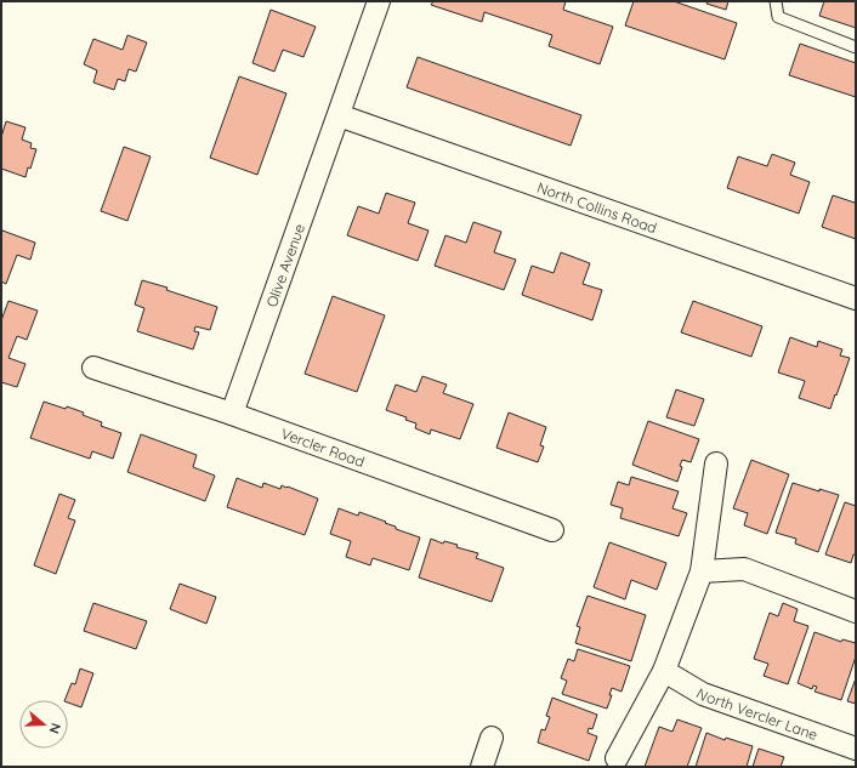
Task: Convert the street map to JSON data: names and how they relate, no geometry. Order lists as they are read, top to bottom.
{
  "streets": {
    "street": [
      "North Collins Road",
      "Olive Avenue",
      "Vercler Road",
      "North Vercler Lane"
    ]
  },
  "crossings": [
    ["North Collins Road", "Olive Avenue"],
    ["Olive Avenue", "Vercler Road"]
  ],
  "north": "right"
}
